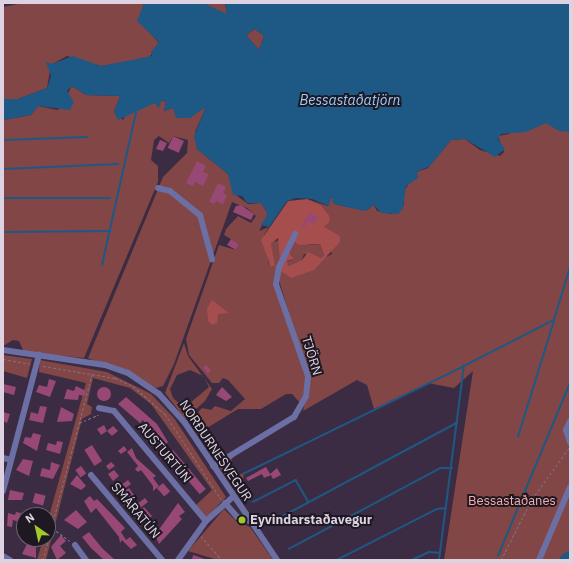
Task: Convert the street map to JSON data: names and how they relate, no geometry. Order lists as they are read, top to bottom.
{
  "streets": {
    "street": [
      "TJÖRN",
      "NORÐURNESVEGUR",
      "AUSTURTÚN",
      "SMÁRATÚN"
    ]
  },
  "crossings": [
    ["TJÖRN", "NORÐURNESVEGUR"]
  ],
  "water": ["Bessastaðatjörn"],
  "parks": ["Bessastaðanes"],
  "places": ["Eyvindarstaðavegur"],
  "north": "top left"
}
